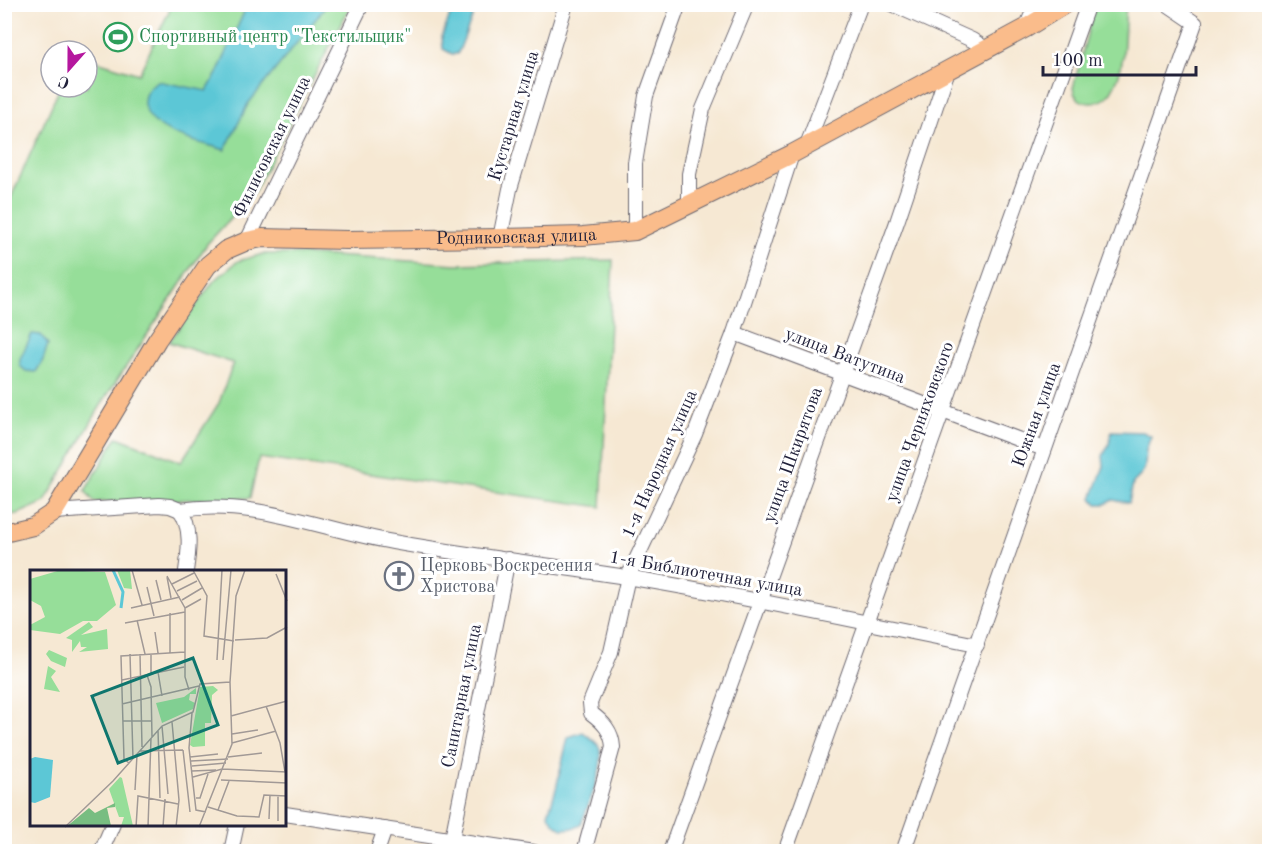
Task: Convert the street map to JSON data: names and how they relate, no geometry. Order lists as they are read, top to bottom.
{
  "streets": {
    "main road": ["Родниковская улица"],
    "street": [
      "Кустарная улица",
      "Филисовская улица",
      "улица Ватутина",
      "Южная улица",
      "улица Черняховского",
      "улица Шкирятова",
      "1-я Народная улица",
      "1-я Библиотечная улица",
      "Санитарная улица"
    ]
  },
  "crossings": [
    ["Кустарная улица", "Родниковская улица"],
    ["Филисовская улица", "Родниковская улица"],
    ["Родниковская улица", "улица Шкирятова"],
    ["Родниковская улица", "1-я Народная улица"],
    ["Родниковская улица", "1-я Библиотечная улица"],
    ["улица Ватутина", "Южная улица"],
    ["улица Ватутина", "улица Черняховского"],
    ["улица Ватутина", "улица Шкирятова"],
    ["улица Ватутина", "1-я Народная улица"],
    ["Южная улица", "1-я Библиотечная улица"],
    ["улица Черняховского", "1-я Библиотечная улица"],
    ["улица Шкирятова", "1-я Библиотечная улица"],
    ["1-я Народная улица", "1-я Библиотечная улица"],
    ["1-я Библиотечная улица", "Санитарная улица"]
  ],
  "places": {
    "sports": ["Спортивный центр \"Текстильщик\""],
    "church": ["Церковь Воскресения Христова"]
  },
  "scale_bar": "100 m",
  "north": "bottom"
}
